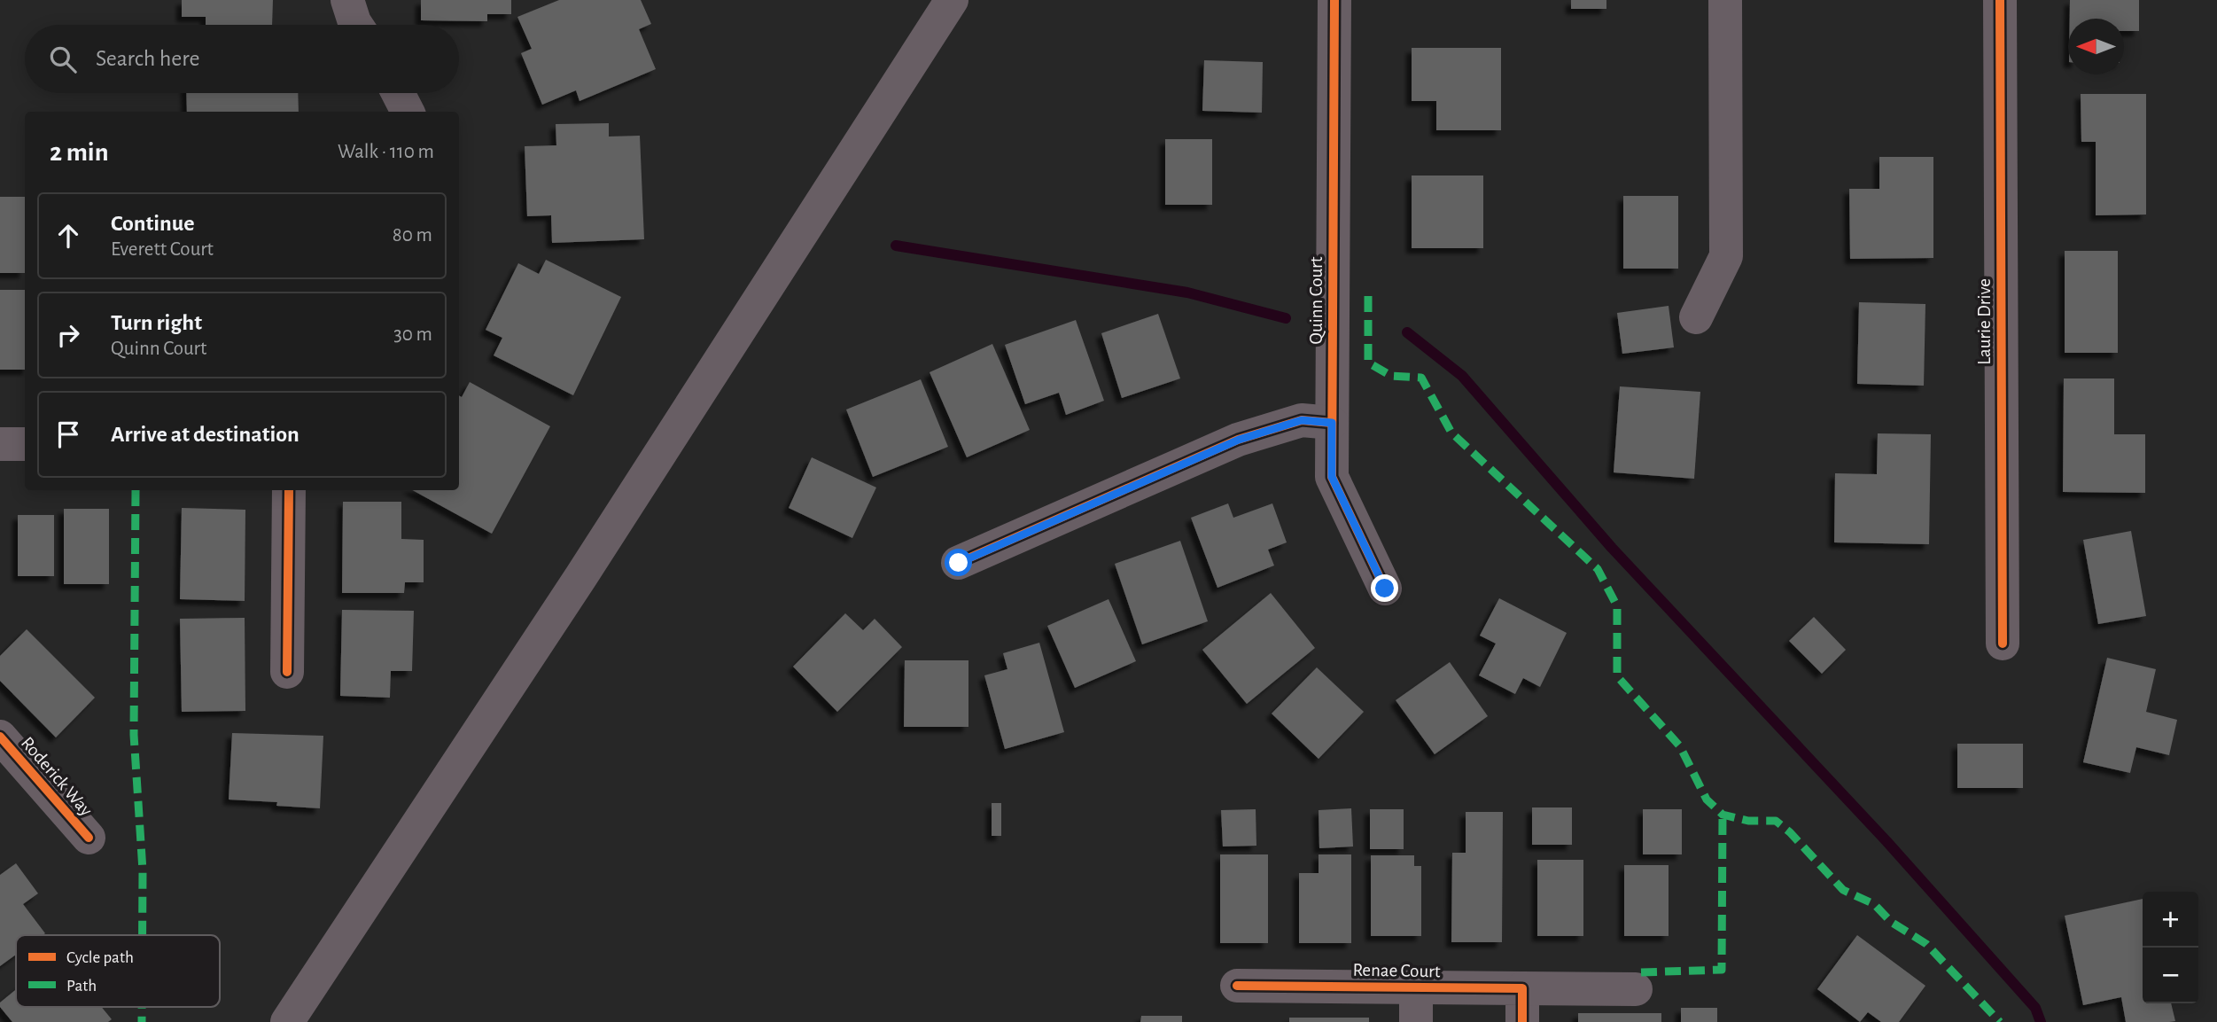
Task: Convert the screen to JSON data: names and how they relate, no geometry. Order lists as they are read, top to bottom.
{
  "streets": {
    "street": [
      "Quinn Court",
      "Laurie Drive",
      "Roderick Way",
      "Renae Court"
    ]
  },
  "legend": ["Cycle path", "Path"],
  "north": "left",
  "page": {
    "search": "Search here",
    "heading": ["2 min", "Walk · 110 m"],
    "list": [
      ["Continue", "Everett Court", "80 m"],
      ["Turn right", "Quinn Court", "30 m"],
      "Arrive at destination"
    ],
    "map_buttons": ["+", "−"]
  }
}
